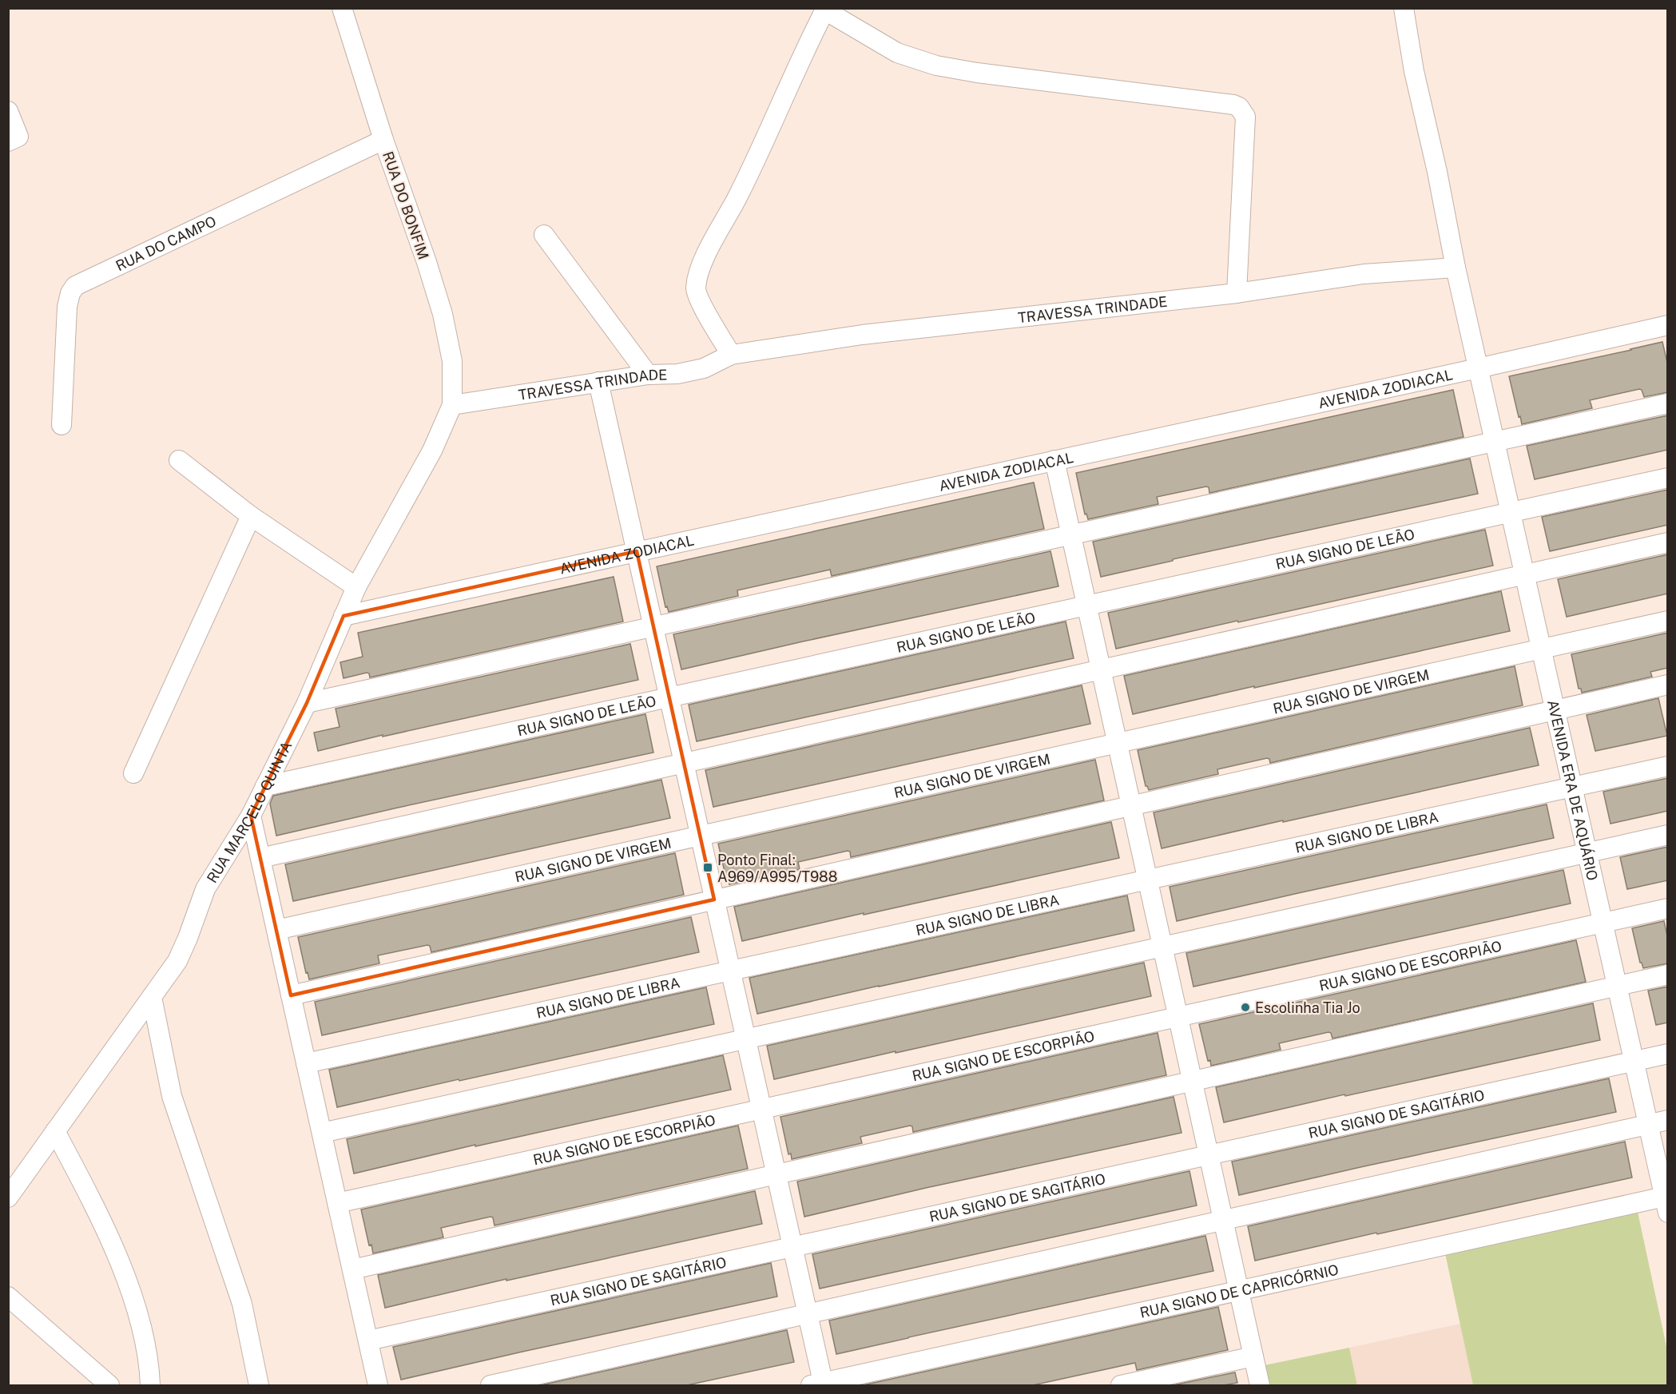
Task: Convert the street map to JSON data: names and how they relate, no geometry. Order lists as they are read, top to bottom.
{
  "streets": {
    "street": [
      "RUA DO BONFIM",
      "RUA DO CAMPO",
      "TRAVESSA TRINDADE",
      "AVENIDA ZODIACAL",
      "RUA SIGNO DE LEÃO",
      "RUA SIGNO DE VIRGEM",
      "AVENIDA ERA DE AQUÁRIO",
      "RUA MARCELO QUINTA",
      "RUA SIGNO DE LIBRA",
      "RUA SIGNO DE ESCORPIÃO",
      "RUA SIGNO DE SAGITÁRIO",
      "RUA SIGNO DE CAPRICÓRNIO"
    ]
  },
  "crossings": [
    ["RUA DO BONFIM", "RUA DO CAMPO"],
    ["RUA DO BONFIM", "TRAVESSA TRINDADE"],
    ["RUA DO BONFIM", "RUA MARCELO QUINTA"],
    ["TRAVESSA TRINDADE", "AVENIDA ERA DE AQUÁRIO"],
    ["TRAVESSA TRINDADE", "RUA MARCELO QUINTA"],
    ["AVENIDA ZODIACAL", "AVENIDA ERA DE AQUÁRIO"],
    ["AVENIDA ZODIACAL", "RUA MARCELO QUINTA"],
    ["RUA SIGNO DE LEÃO", "AVENIDA ERA DE AQUÁRIO"],
    ["RUA SIGNO DE LEÃO", "RUA MARCELO QUINTA"],
    ["RUA SIGNO DE VIRGEM", "AVENIDA ERA DE AQUÁRIO"],
    ["AVENIDA ERA DE AQUÁRIO", "RUA SIGNO DE LIBRA"],
    ["AVENIDA ERA DE AQUÁRIO", "RUA SIGNO DE ESCORPIÃO"],
    ["AVENIDA ERA DE AQUÁRIO", "RUA SIGNO DE SAGITÁRIO"],
    ["AVENIDA ERA DE AQUÁRIO", "RUA SIGNO DE CAPRICÓRNIO"]
  ],
  "places": {
    "transit": ["Ponto Final: A969/A995/T988"],
    "other": ["Escolinha Tia Jo"]
  }
}
